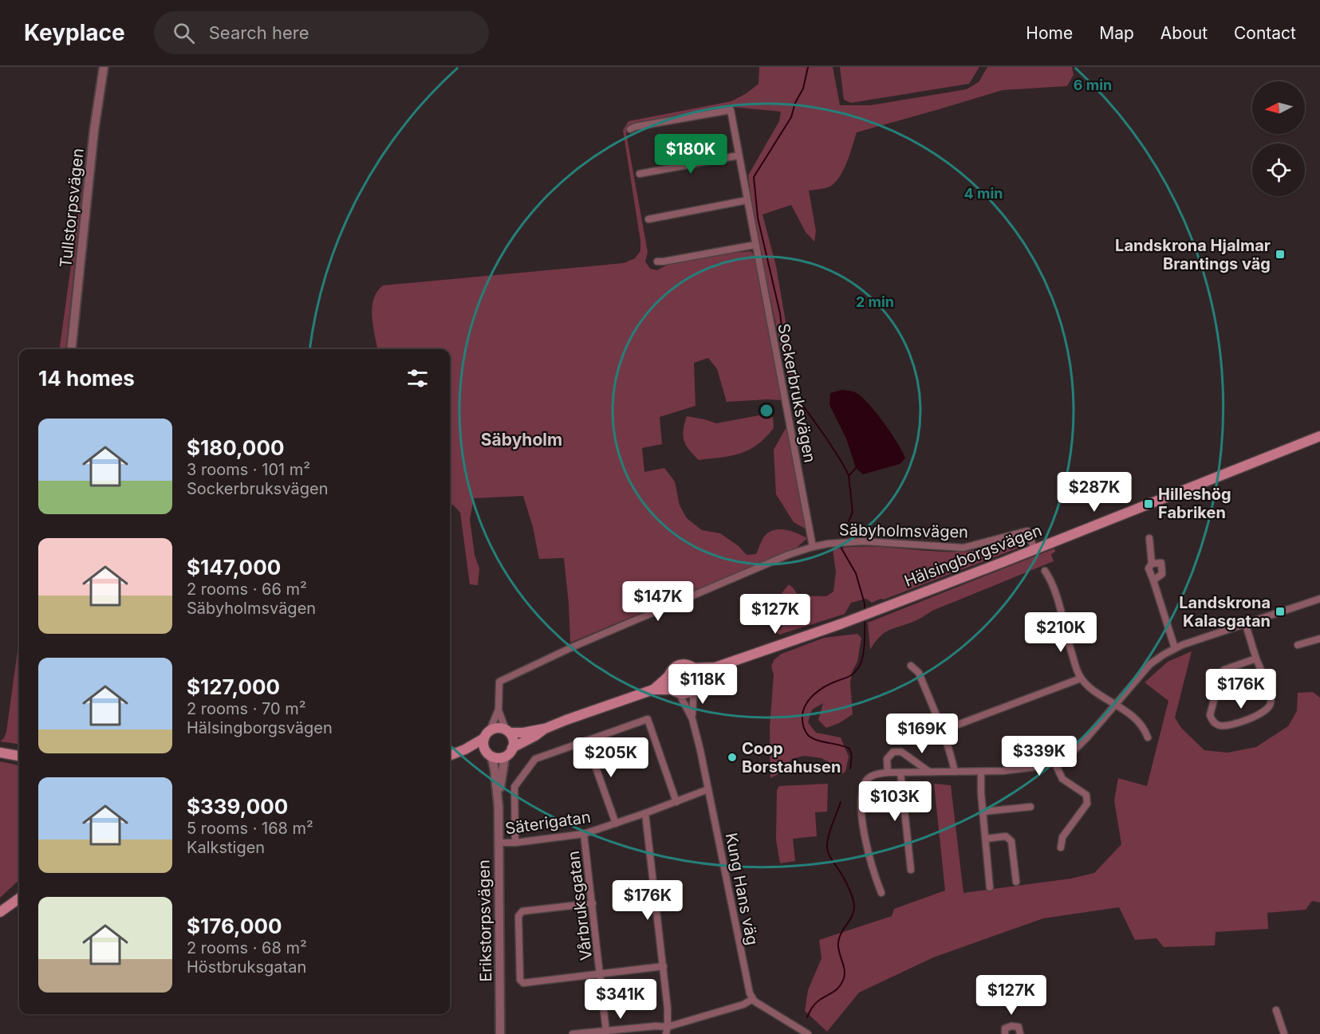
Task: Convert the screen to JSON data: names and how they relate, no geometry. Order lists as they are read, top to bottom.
{
  "streets": {
    "main road": ["Hälsingborgsvägen"],
    "street": [
      "Tullstorpsvägen",
      "Sockerbruksvägen",
      "Säbyholmsvägen",
      "Säterigatan",
      "Kung Hans väg",
      "Vårbruksgatan",
      "Erikstorpsvägen"
    ]
  },
  "crossings": [
    ["Sockerbruksvägen", "Säbyholmsvägen"],
    ["Säbyholmsvägen", "Hälsingborgsvägen"],
    ["Säbyholmsvägen", "Erikstorpsvägen"],
    ["Hälsingborgsvägen", "Kung Hans väg"],
    ["Säterigatan", "Kung Hans väg"],
    ["Säterigatan", "Vårbruksgatan"],
    ["Säterigatan", "Erikstorpsvägen"]
  ],
  "districts": ["Säbyholm"],
  "places": {
    "transit": ["Landskrona Hjalmar Brantings väg", "Hilleshög Fabriken", "Landskrona Kalasgatan"],
    "other": ["Coop Borstahusen"]
  },
  "north": "left",
  "page": {
    "header": "Keyplace",
    "search": "Search here",
    "nav": [
      "Home",
      "Map",
      "About",
      "Contact"
    ],
    "price": [
      "$180K",
      "$287K",
      "$147K",
      "$127K",
      "$210K",
      "$118K",
      "$176K",
      "$169K",
      "$339K",
      "$205K",
      "$103K",
      "$176K",
      "$127K",
      "$341K"
    ],
    "heading": "14 homes",
    "list": [
      {
        "name": "$180,000",
        "note": "3 rooms · 101 m² · Sockerbruksvägen"
      },
      {
        "name": "$147,000",
        "note": "2 rooms · 66 m² · Säbyholmsvägen"
      },
      {
        "name": "$127,000",
        "note": "2 rooms · 70 m² · Hälsingborgsvägen"
      },
      {
        "name": "$339,000",
        "note": "5 rooms · 168 m² · Kalkstigen"
      },
      {
        "name": "$176,000",
        "note": "2 rooms · 68 m² · Höstbruksgatan"
      }
    ]
  },
  "rings": ["6 min", "4 min", "2 min"]
}
